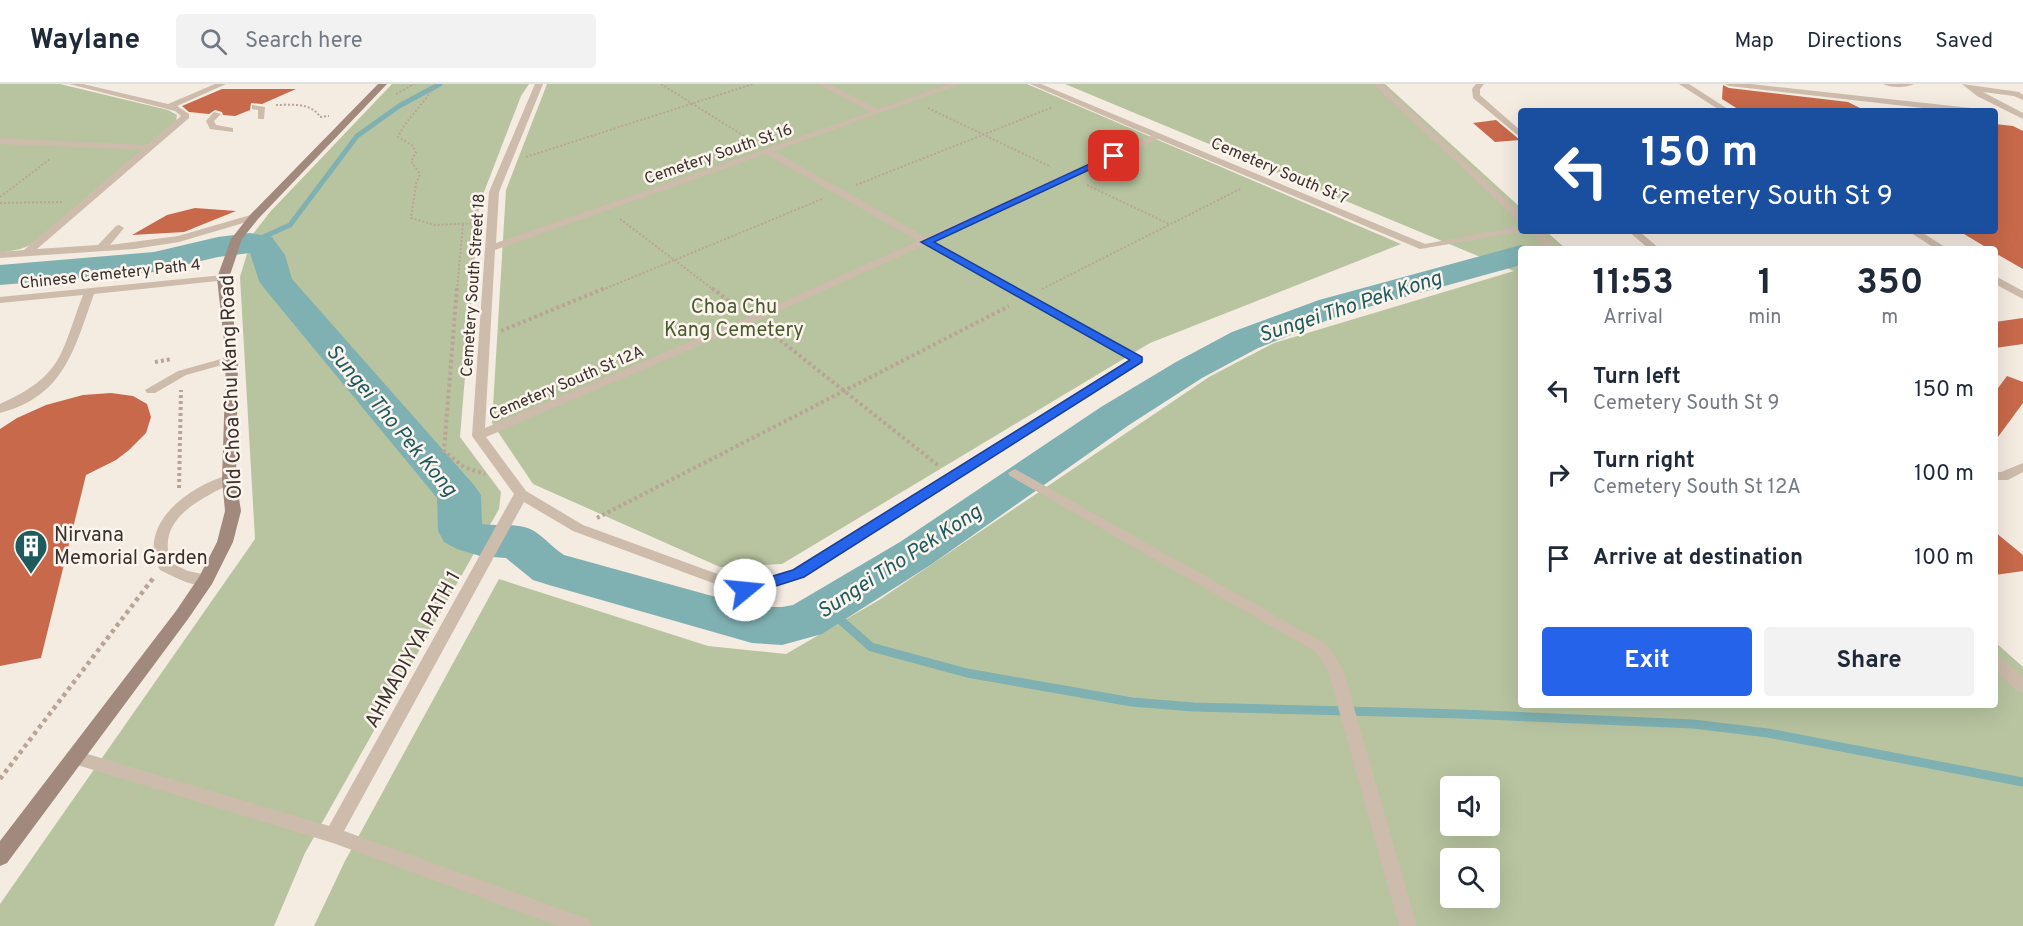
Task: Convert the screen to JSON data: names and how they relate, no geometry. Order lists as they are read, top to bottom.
{
  "streets": {
    "street": ["Old Choa Chu Kang Road"],
    "lane": [
      "Cemetery South St 16",
      "Cemetery South St 7",
      "Chinese Cemetery Path 4",
      "Cemetery South Street 18",
      "Cemetery South St 12A",
      "AHMADIYYA PATH 1"
    ]
  },
  "crossings": [
    ["Cemetery South St 16", "Cemetery South Street 18"],
    ["Cemetery South St 7", "Cemetery South St 12A"],
    ["Chinese Cemetery Path 4", "Old Choa Chu Kang Road"],
    ["Cemetery South Street 18", "Cemetery South St 12A"]
  ],
  "water": ["Sungei Tho Pek Kong"],
  "parks": ["Choa Chu Kang Cemetery"],
  "places": {
    "building": ["Nirvana Memorial Garden"]
  },
  "page": {
    "header": "Waylane",
    "search": "Search here",
    "nav": ["Map", "Directions", "Saved"],
    "turn": ["150 m", "Cemetery South St 9"],
    "eta": [
      "11:53",
      "Arrival",
      "1",
      "min",
      "350",
      "m"
    ],
    "list": [
      {
        "name": "Turn left",
        "note": "Cemetery South St 9",
        "value": "150 m"
      },
      {
        "name": "Turn right",
        "note": "Cemetery South St 12A",
        "value": "100 m"
      },
      {
        "name": "Arrive at destination",
        "value": "100 m"
      }
    ],
    "buttons": ["Exit", "Share"]
  }
}
